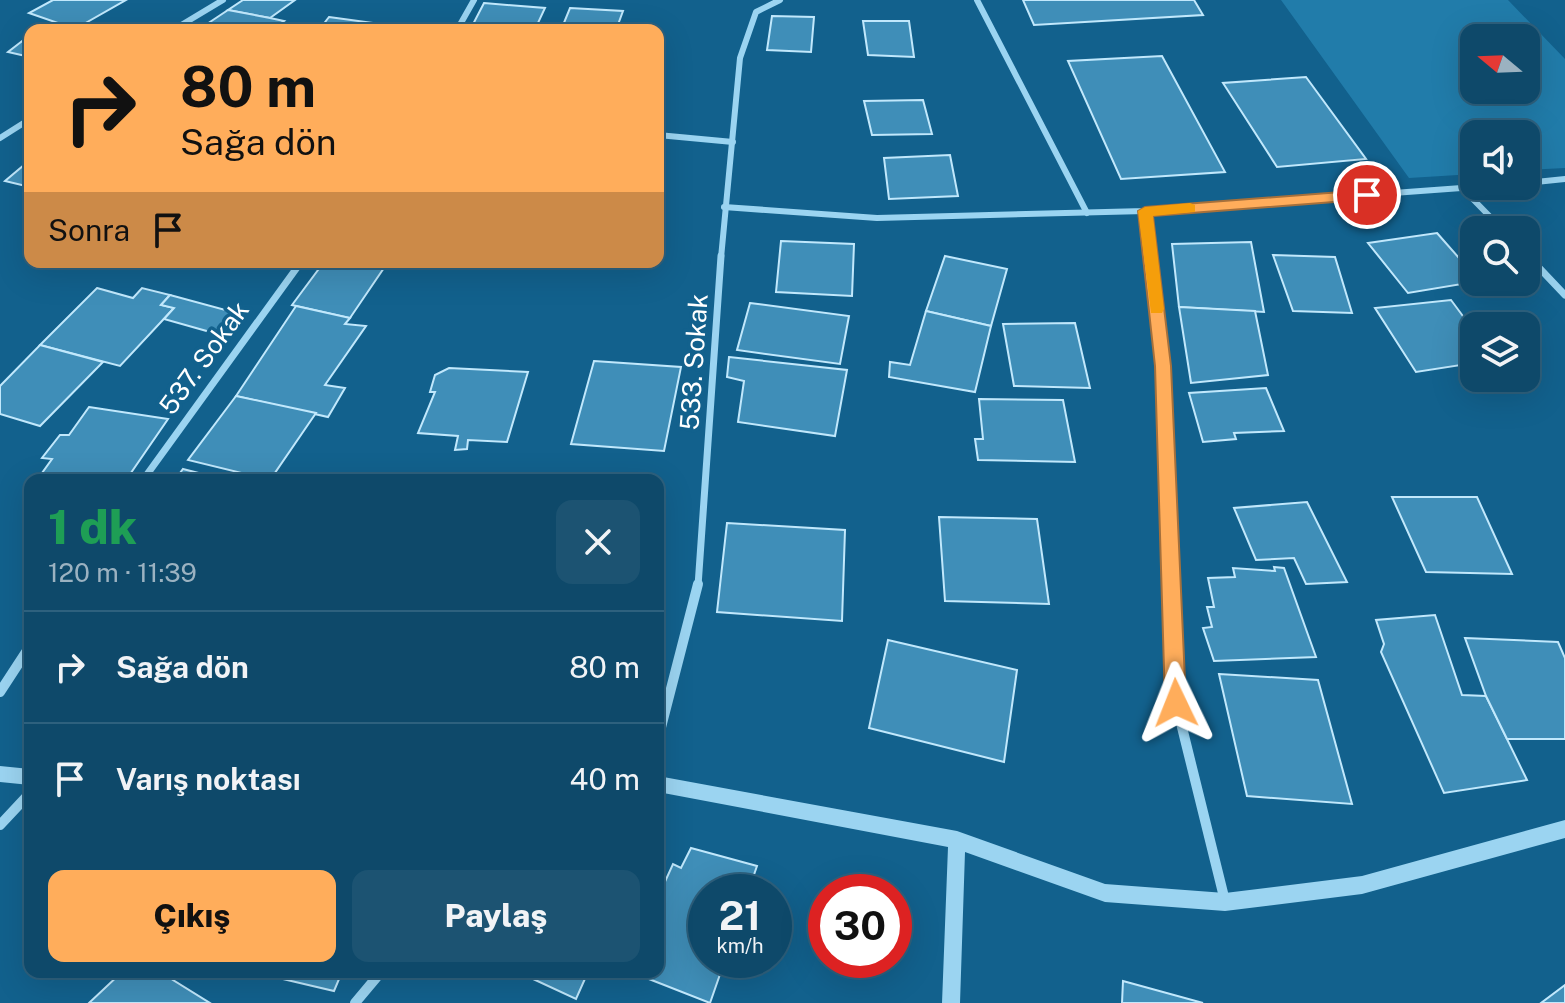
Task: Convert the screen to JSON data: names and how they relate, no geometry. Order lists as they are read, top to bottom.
{
  "streets": {
    "street": ["537. Sokak", "533. Sokak"]
  },
  "north": "left",
  "page": {
    "turn": ["80 m", "Sağa dön"],
    "then": "Sonra",
    "heading": ["1 dk", "120 m · 11:39"],
    "list": [
      {
        "name": "Sağa dön",
        "value": "80 m"
      },
      {
        "name": "Varış noktası",
        "value": "40 m"
      }
    ],
    "buttons": ["Çıkış", "Paylaş"],
    "speed": "21 km/h",
    "limit": "30"
  }
}
